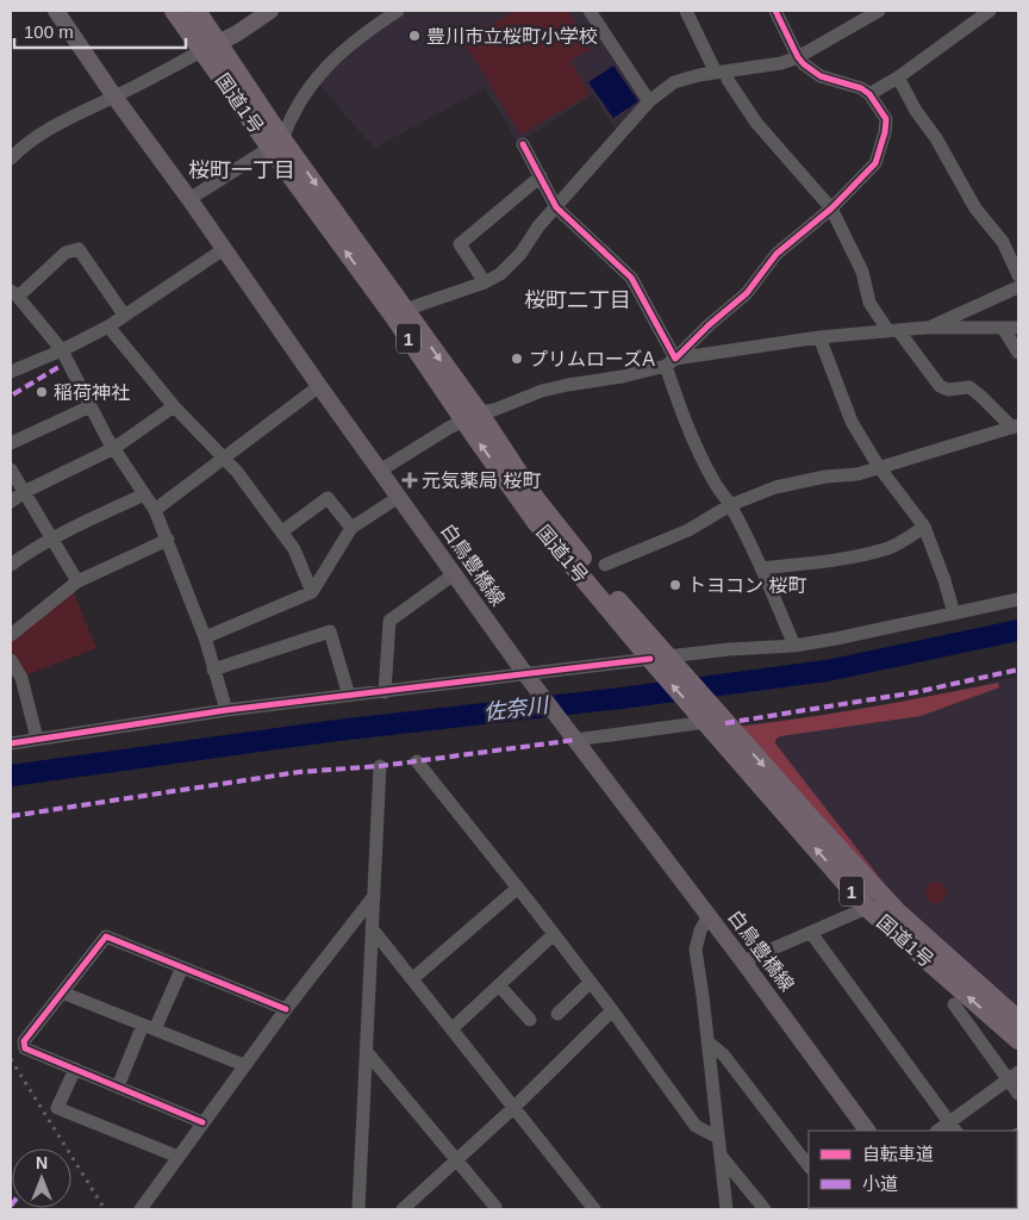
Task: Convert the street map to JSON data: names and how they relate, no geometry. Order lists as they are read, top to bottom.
{
  "streets": {
    "highway": ["国道1号", "1"],
    "main road": ["白鳥豊橋線"]
  },
  "districts": ["桜町一丁目", "桜町二丁目"],
  "water": ["佐奈川"],
  "places": {
    "other": [
      "豊川市立桜町小学校",
      "プリムローズA",
      "稲荷神社",
      "トヨコン 桜町"
    ],
    "health": ["元気薬局 桜町"]
  },
  "legend": ["自転車道", "小道"],
  "scale_bar": "100 m",
  "north": "top"
}
